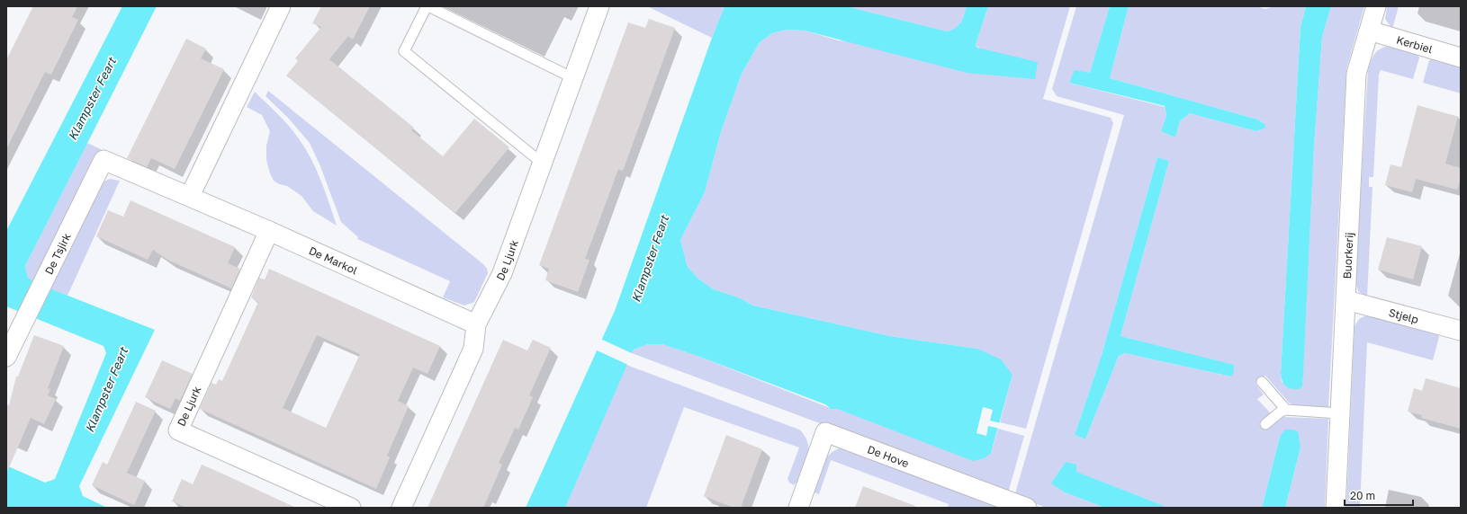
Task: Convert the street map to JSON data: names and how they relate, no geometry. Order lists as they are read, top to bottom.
{
  "streets": {
    "street": [
      "Kerbiel",
      "De Tsjirk",
      "Buorkerij",
      "De Markol",
      "De Ljurk",
      "Stjelp",
      "De Hove"
    ]
  },
  "crossings": [
    ["Kerbiel", "Buorkerij"],
    ["De Tsjirk", "De Markol"],
    ["Buorkerij", "Stjelp"],
    ["De Markol", "De Ljurk"]
  ],
  "water": ["Klampster Feart"],
  "scale_bar": "20 m"
}
